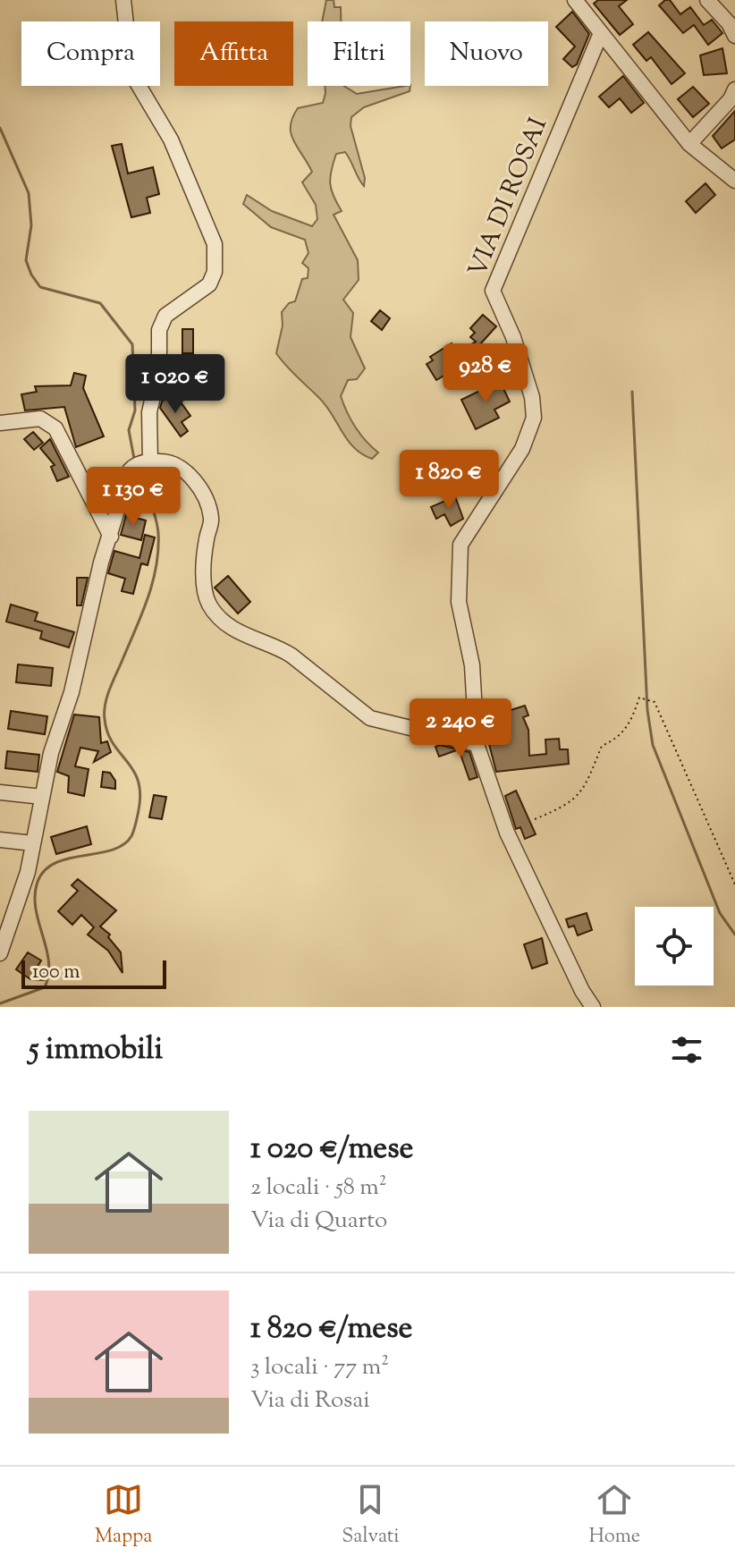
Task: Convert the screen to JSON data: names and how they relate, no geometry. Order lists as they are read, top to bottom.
{
  "streets": {
    "street": ["VIA DI ROSAI"]
  },
  "scale_bar": "100 m",
  "page": {
    "chip": [
      "Compra",
      "Affitta",
      "Filtri",
      "Nuovo"
    ],
    "price": [
      "928 €",
      "1 020 €",
      "1 820 €",
      "1 130 €",
      "2 240 €"
    ],
    "scale": "100 m",
    "heading": "5 immobili",
    "list": [
      {
        "name": "1 020 €/mese",
        "note": "2 locali · 58 m² · Via di Quarto"
      },
      {
        "name": "1 820 €/mese",
        "note": "3 locali · 77 m² · Via di Rosai"
      }
    ],
    "tabs": ["Mappa", "Salvati", "Home"]
  }
}
